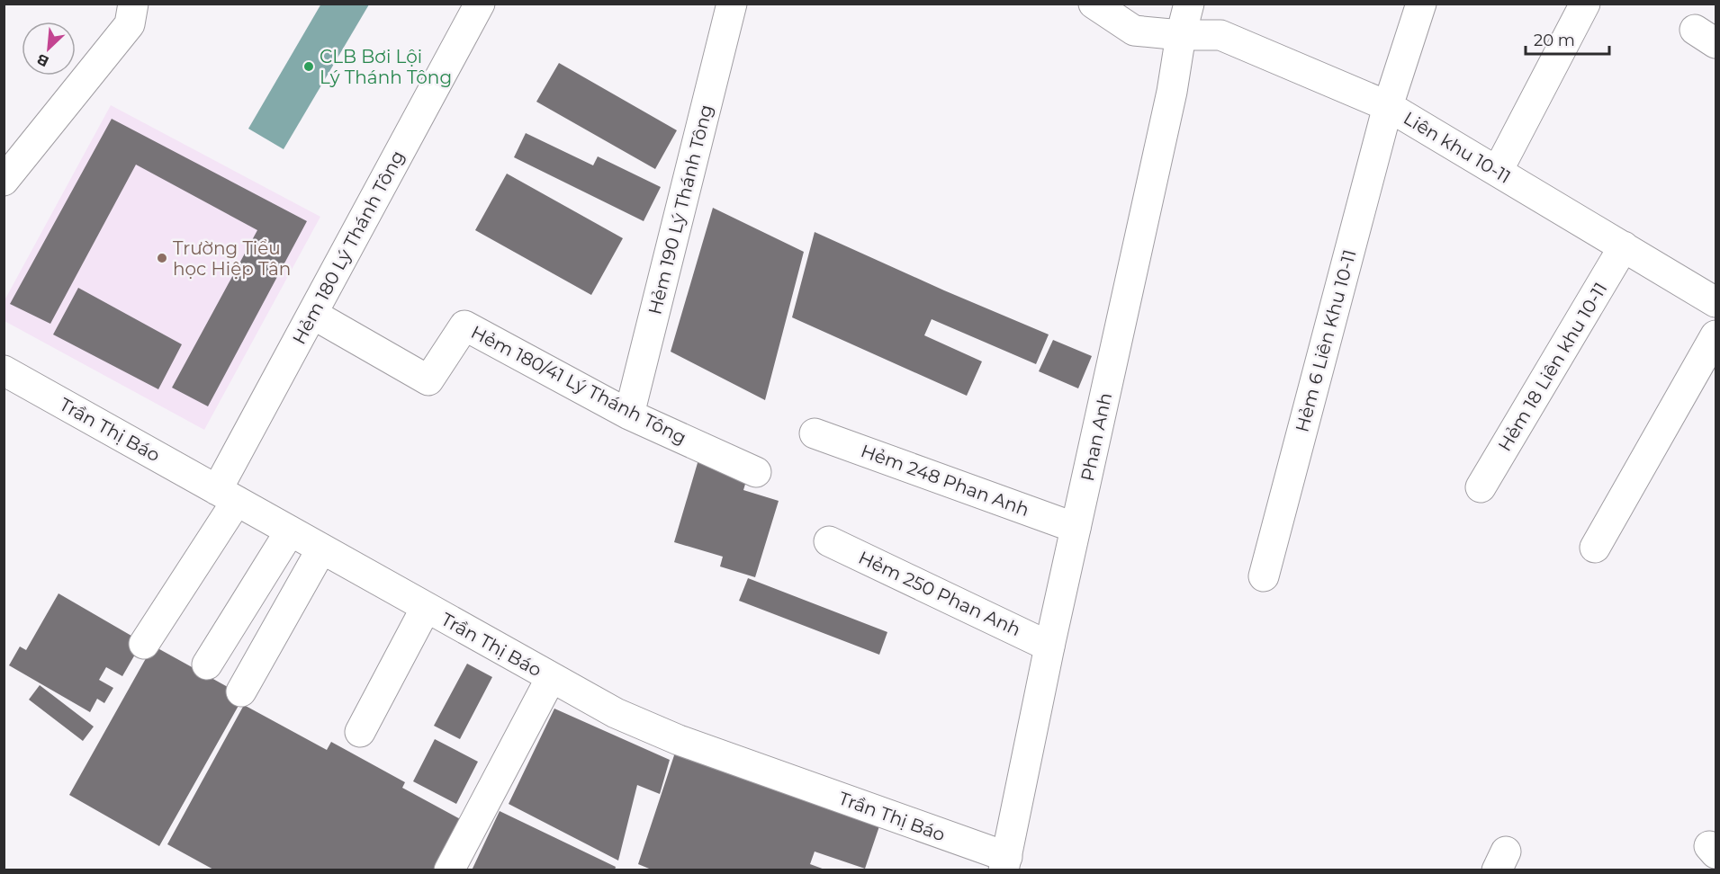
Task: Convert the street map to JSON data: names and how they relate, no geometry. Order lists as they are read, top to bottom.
{
  "streets": {
    "street": [
      "Liên khu 10-11",
      "Hẻm 190 Lý Thánh Tông",
      "Hẻm 180 Lý Thánh Tông",
      "Hẻm 6 Liên Khu 10-11",
      "Hẻm 18 Liên khu 10-11",
      "Hẻm 180/41 Lý Thánh Tông",
      "Trần Thị Báo",
      "Phan Anh",
      "Hẻm 248 Phan Anh",
      "Hẻm 250 Phan Anh"
    ]
  },
  "crossings": [
    ["Liên khu 10-11", "Hẻm 6 Liên Khu 10-11"],
    ["Liên khu 10-11", "Hẻm 18 Liên khu 10-11"],
    ["Liên khu 10-11", "Phan Anh"],
    ["Hẻm 190 Lý Thánh Tông", "Hẻm 180/41 Lý Thánh Tông"],
    ["Hẻm 180 Lý Thánh Tông", "Hẻm 180/41 Lý Thánh Tông"],
    ["Hẻm 180 Lý Thánh Tông", "Trần Thị Báo"],
    ["Trần Thị Báo", "Phan Anh"],
    ["Phan Anh", "Hẻm 248 Phan Anh"],
    ["Phan Anh", "Hẻm 250 Phan Anh"]
  ],
  "places": ["CLB Bơi Lội Lý Thánh Tông", "Trường Tiểu học Hiệp Tân"],
  "scale_bar": "20 m",
  "north": "bottom left"
}
